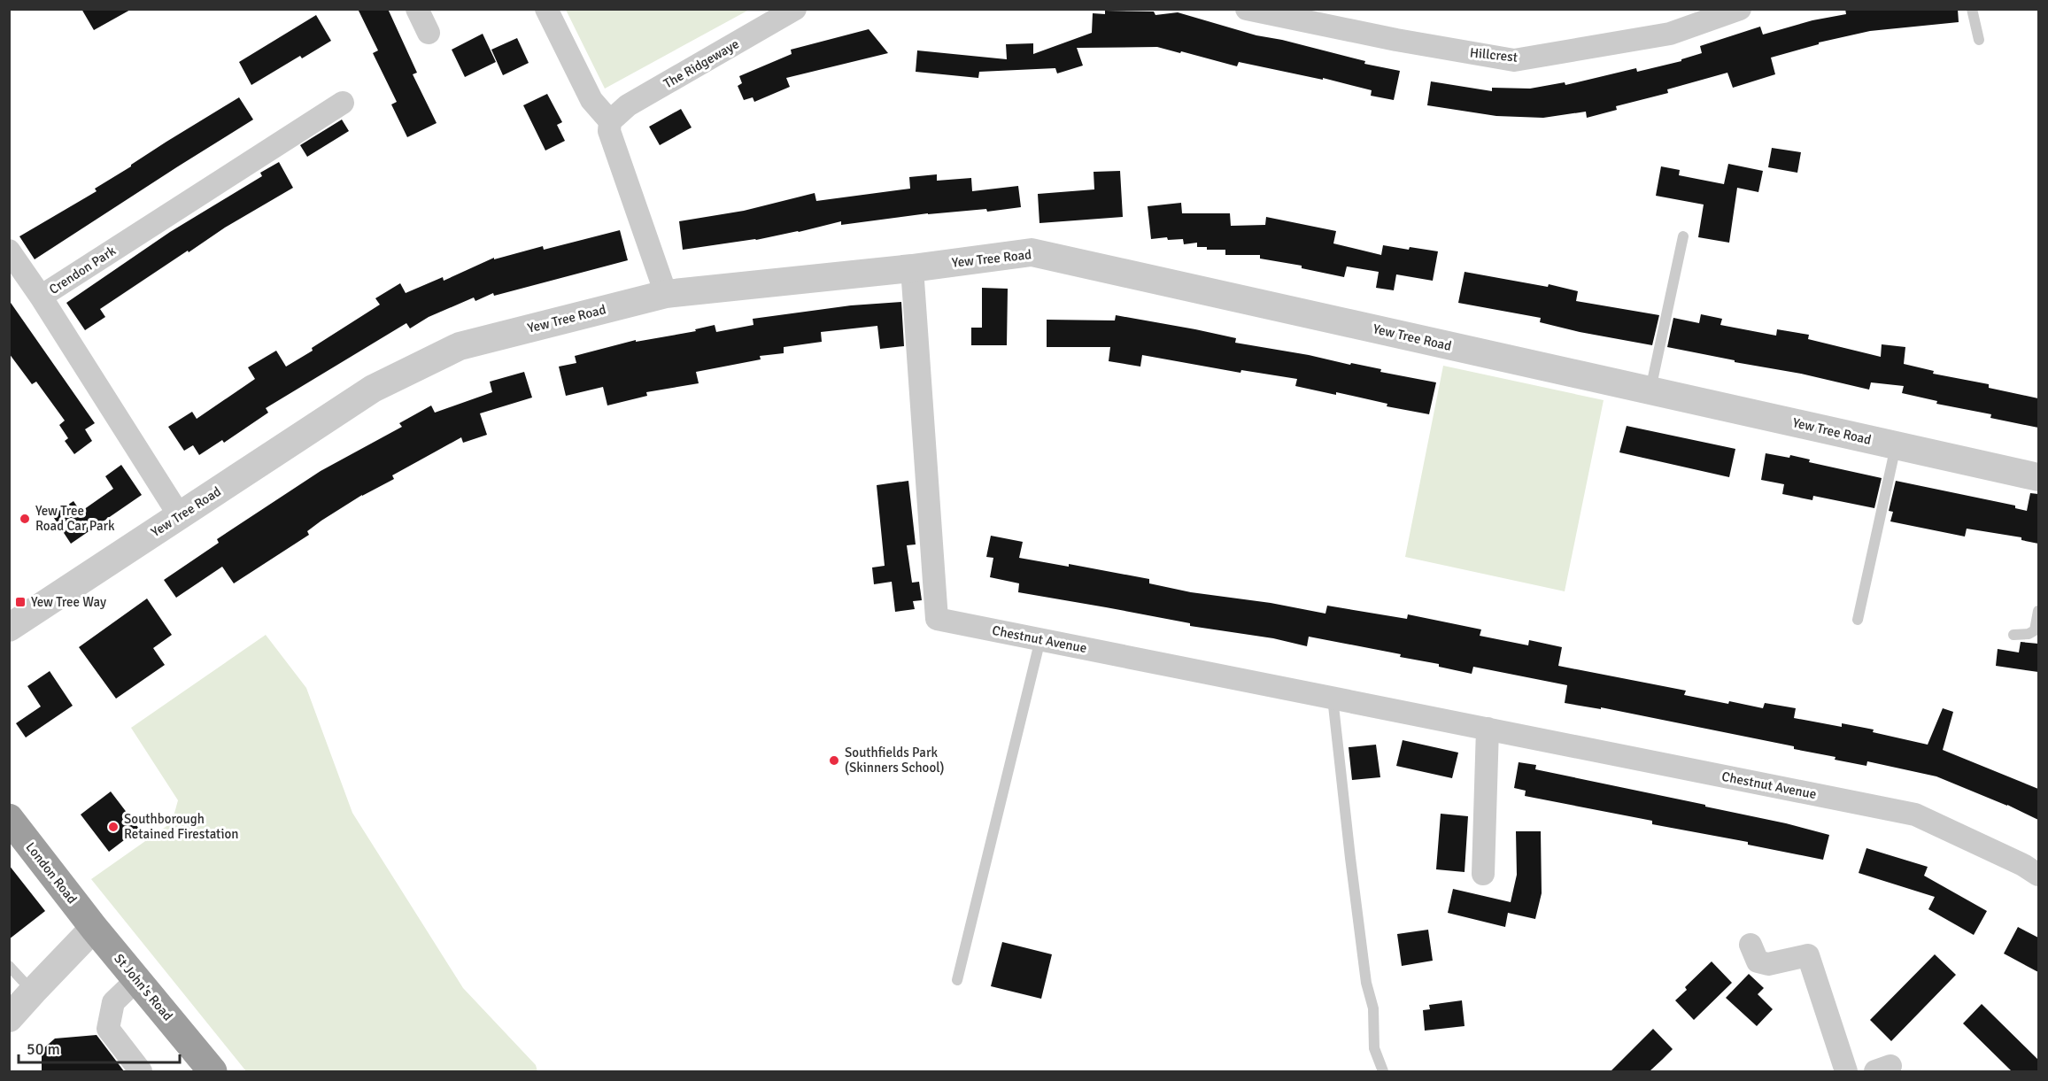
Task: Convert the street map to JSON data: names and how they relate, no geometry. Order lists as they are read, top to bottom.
{
  "streets": {
    "highway": ["London Road", "St John's Road"],
    "street": [
      "Hillcrest",
      "The Ridgewaye",
      "Yew Tree Road",
      "Crendon Park",
      "Chestnut Avenue"
    ]
  },
  "crossings": [
    ["Yew Tree Road", "Crendon Park"],
    ["Yew Tree Road", "Chestnut Avenue"],
    ["London Road", "St John's Road"]
  ],
  "places": {
    "other": ["Yew Tree Road Car Park", "Southfields Park (Skinners School)", "Southborough Retained Firestation"],
    "transit": ["Yew Tree Way"]
  },
  "scale_bar": "50 m"
}
